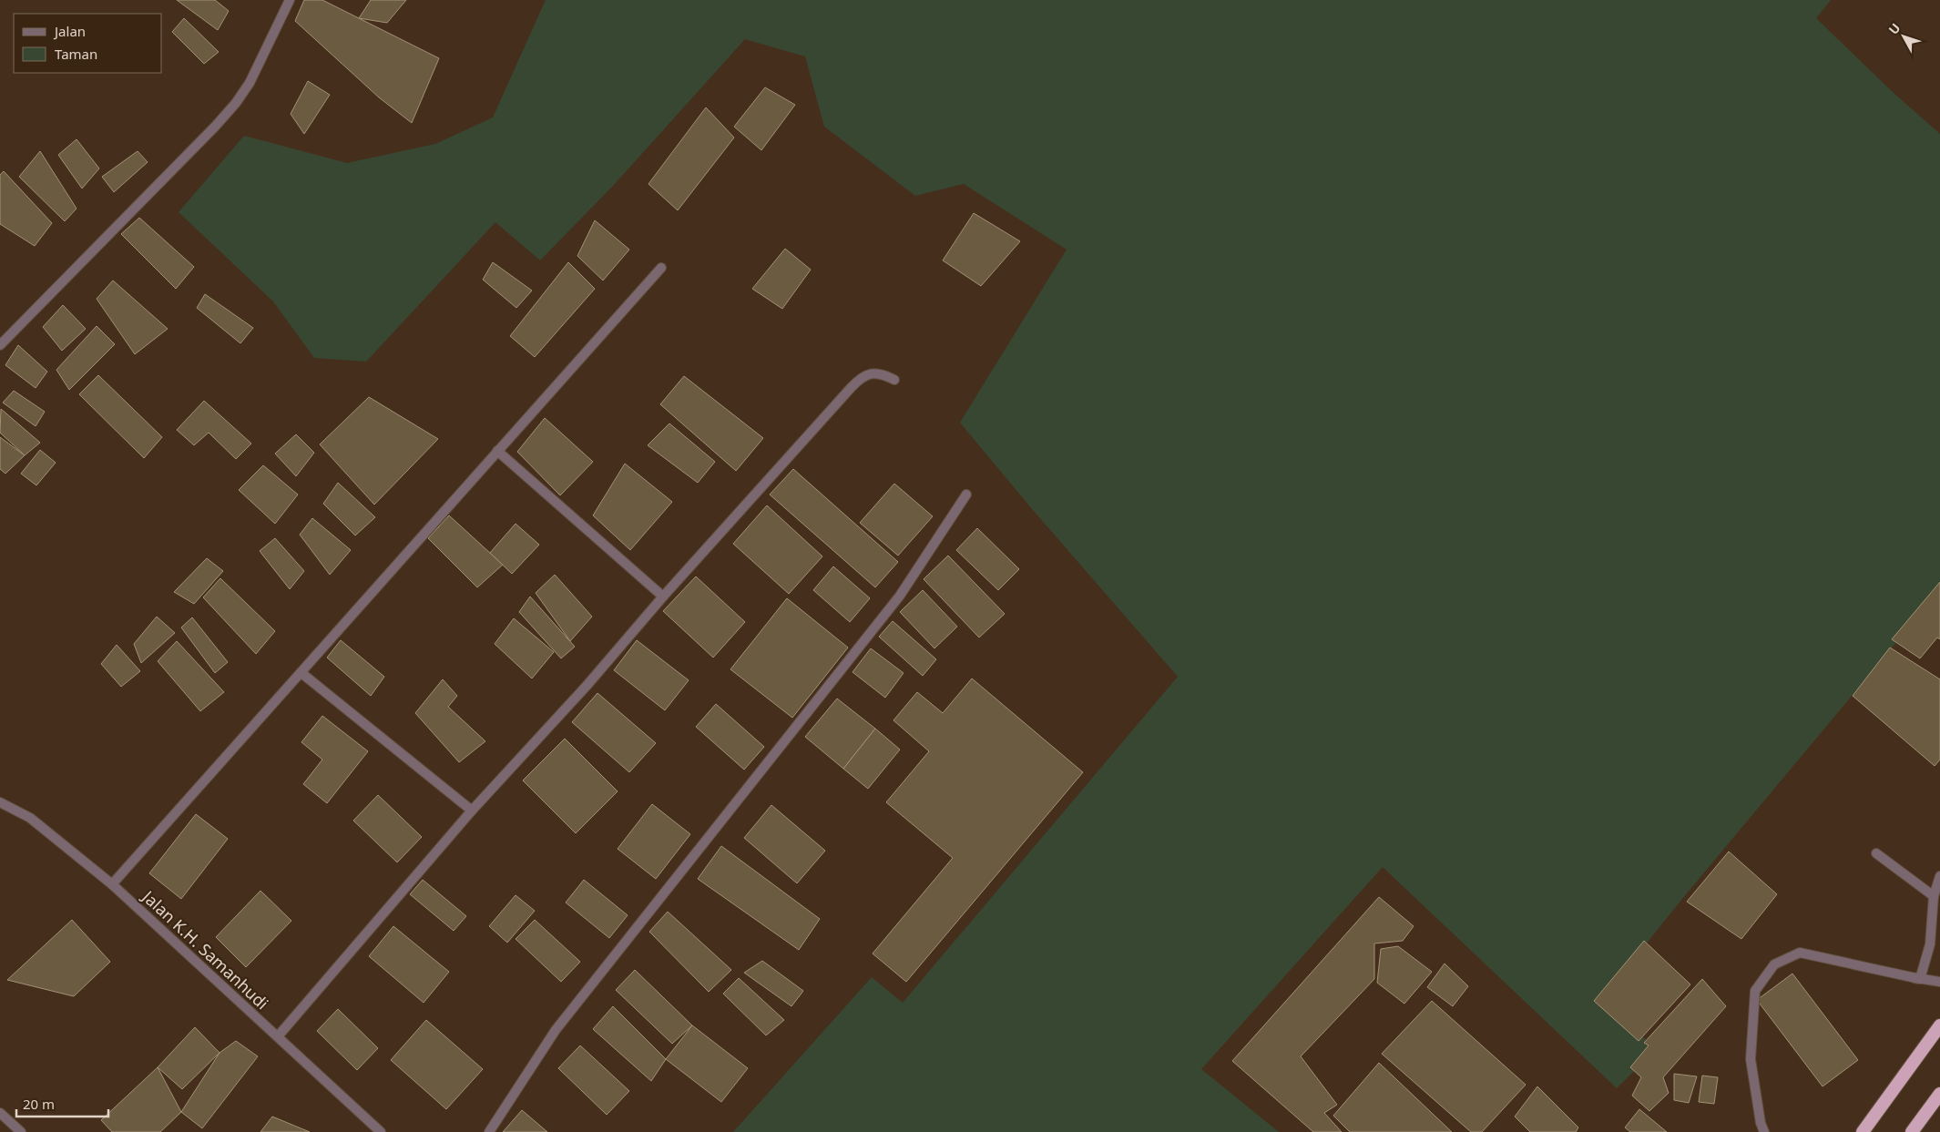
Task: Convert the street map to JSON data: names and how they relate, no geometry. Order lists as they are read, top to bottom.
{
  "streets": {
    "street": ["Jalan K.H. Samanhudi"]
  },
  "legend": ["Jalan", "Taman"],
  "scale_bar": "20 m",
  "north": "top left"
}
